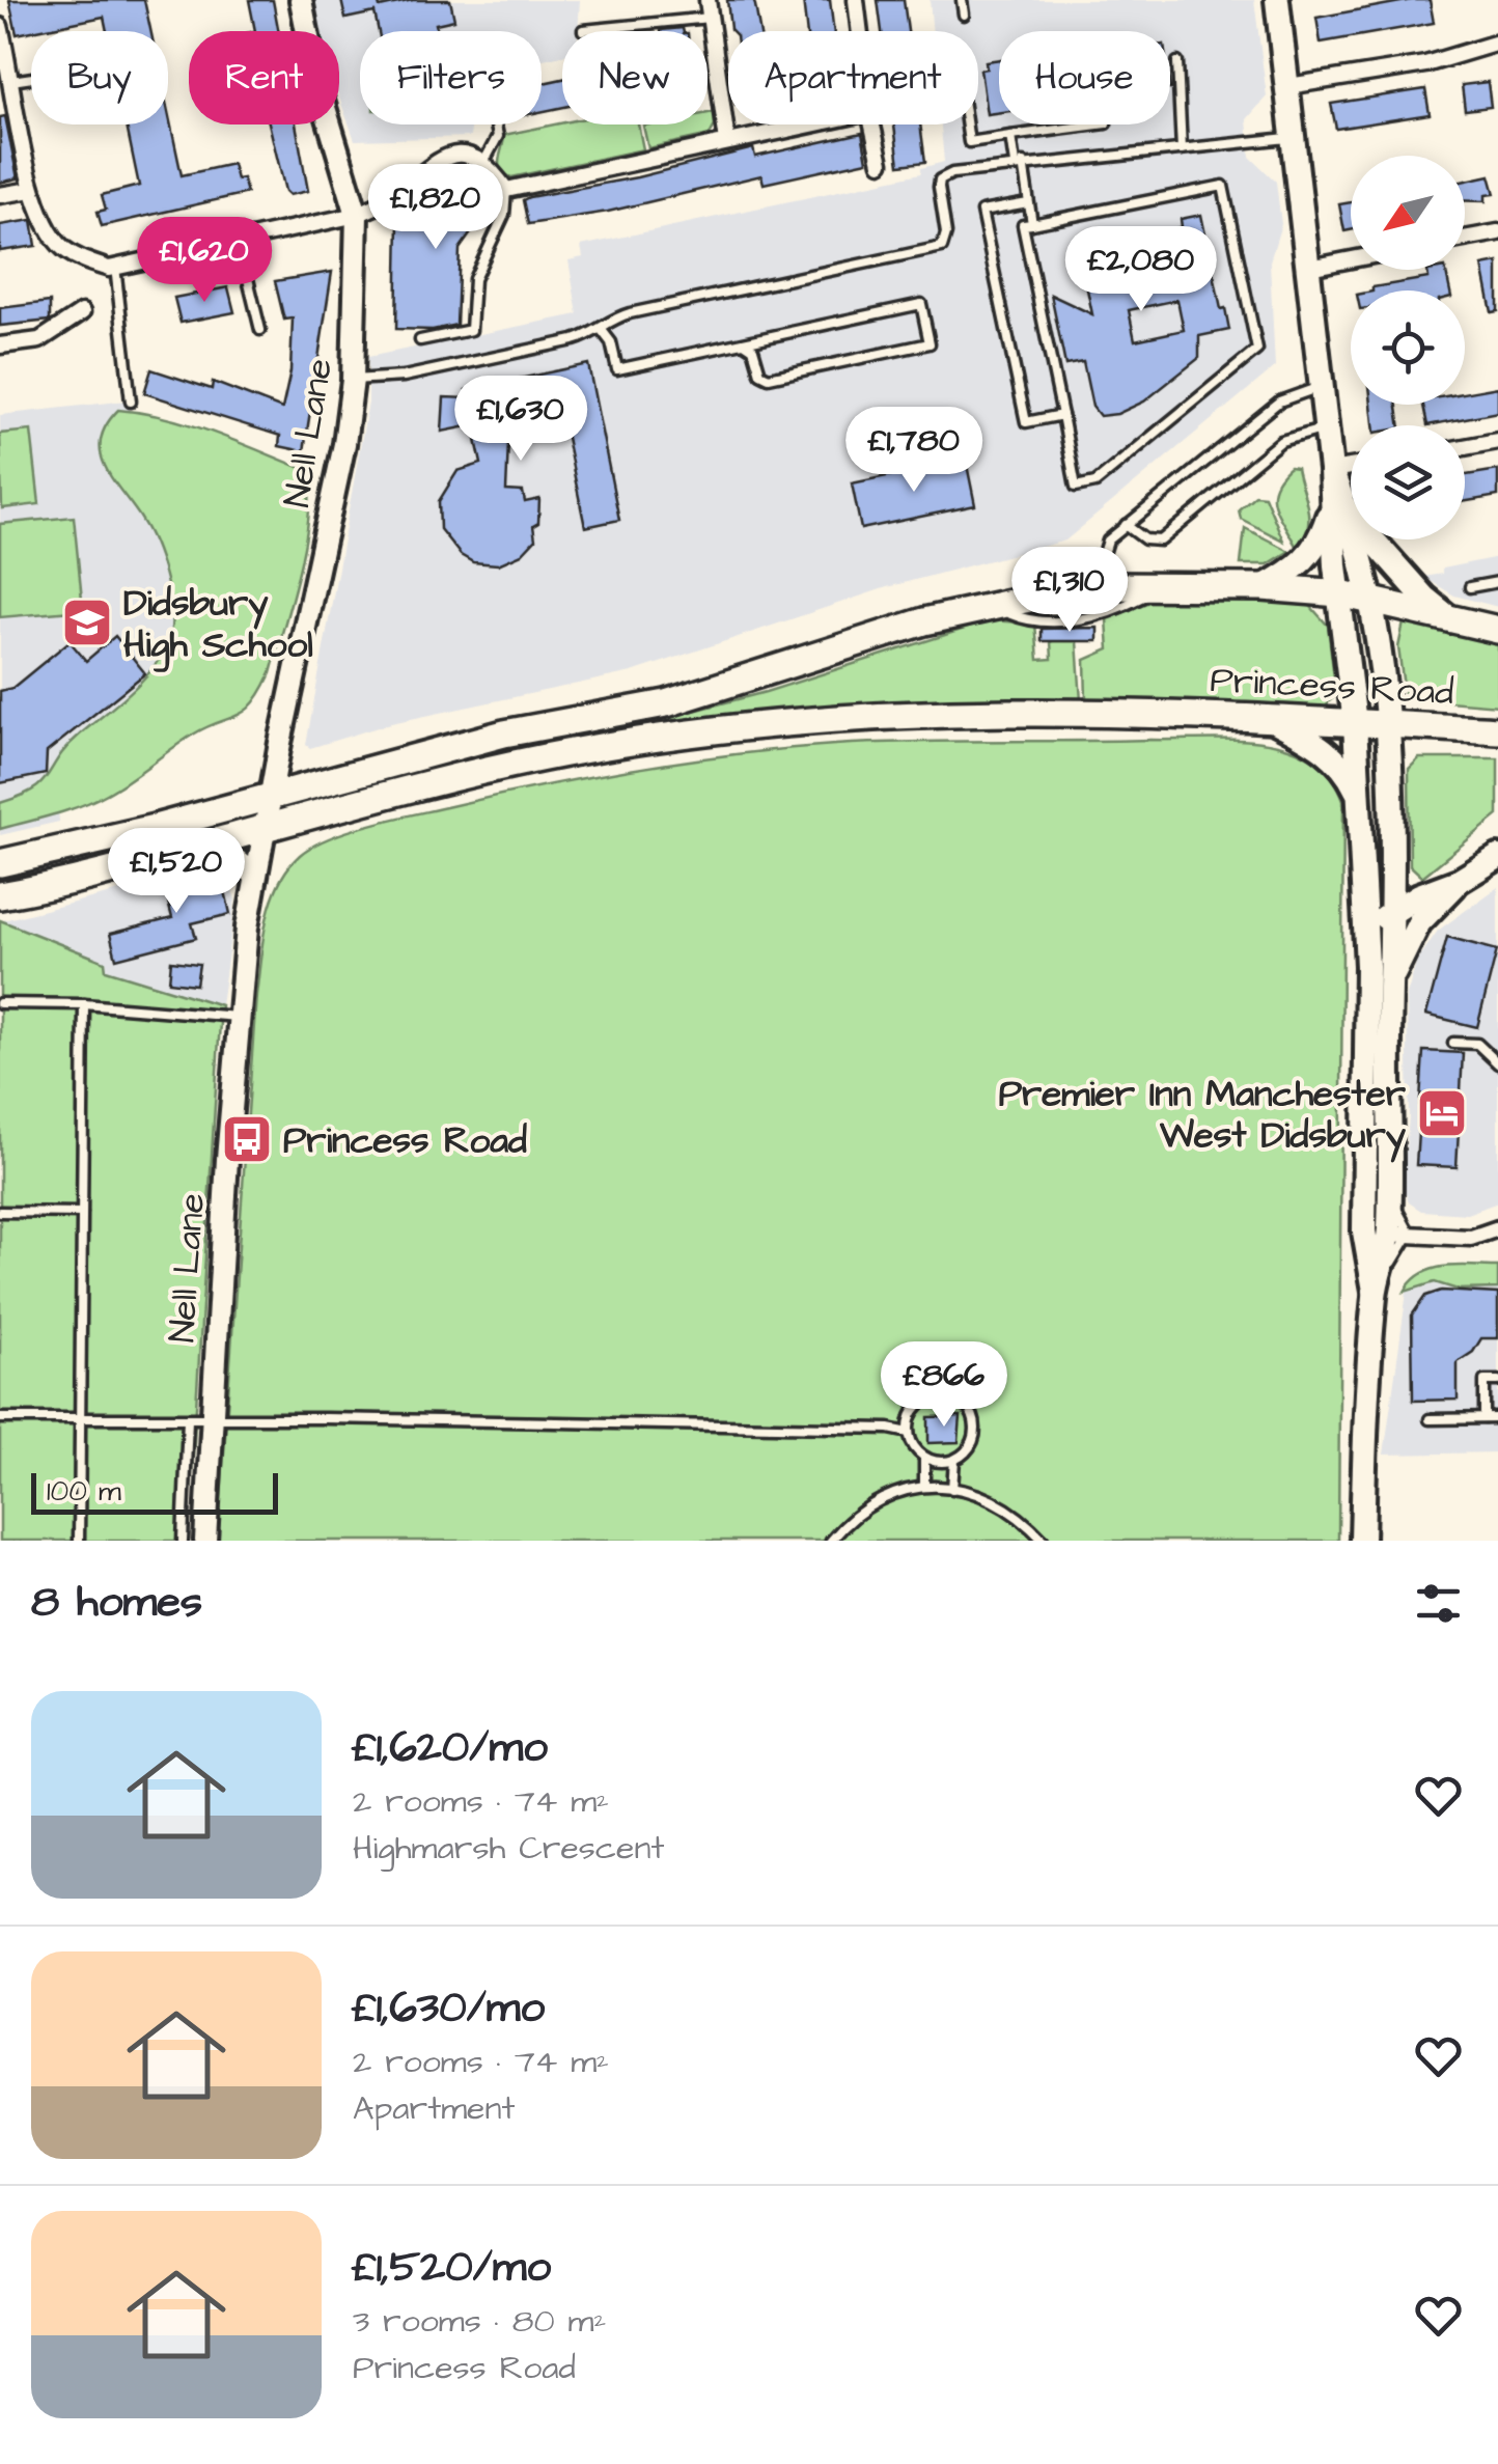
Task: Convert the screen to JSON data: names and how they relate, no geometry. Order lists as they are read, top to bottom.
{
  "streets": {
    "highway": ["Princess Road"],
    "street": ["Nell Lane"]
  },
  "crossings": [
    ["Nell Lane", "Princess Road"]
  ],
  "places": {
    "school or university": ["Didsbury High School"],
    "hotel": ["Premier Inn Manchester West Didsbury"],
    "bus stop": ["Princess Road"]
  },
  "scale_bar": "100 m",
  "north": "bottom left",
  "page": {
    "chip": [
      "Buy",
      "Rent",
      "Filters",
      "New",
      "Apartment",
      "House"
    ],
    "price": [
      "£1,820",
      "£1,620",
      "£2,080",
      "£1,630",
      "£1,780",
      "£1,310",
      "£1,520",
      "£866"
    ],
    "scale": "100 m",
    "heading": "8 homes",
    "list": [
      {
        "name": "£1,620/mo",
        "note": "2 rooms · 74 m² · Highmarsh Crescent"
      },
      {
        "name": "£1,630/mo",
        "note": "2 rooms · 74 m² · Apartment"
      },
      {
        "name": "£1,520/mo",
        "note": "3 rooms · 80 m² · Princess Road"
      }
    ]
  }
}
